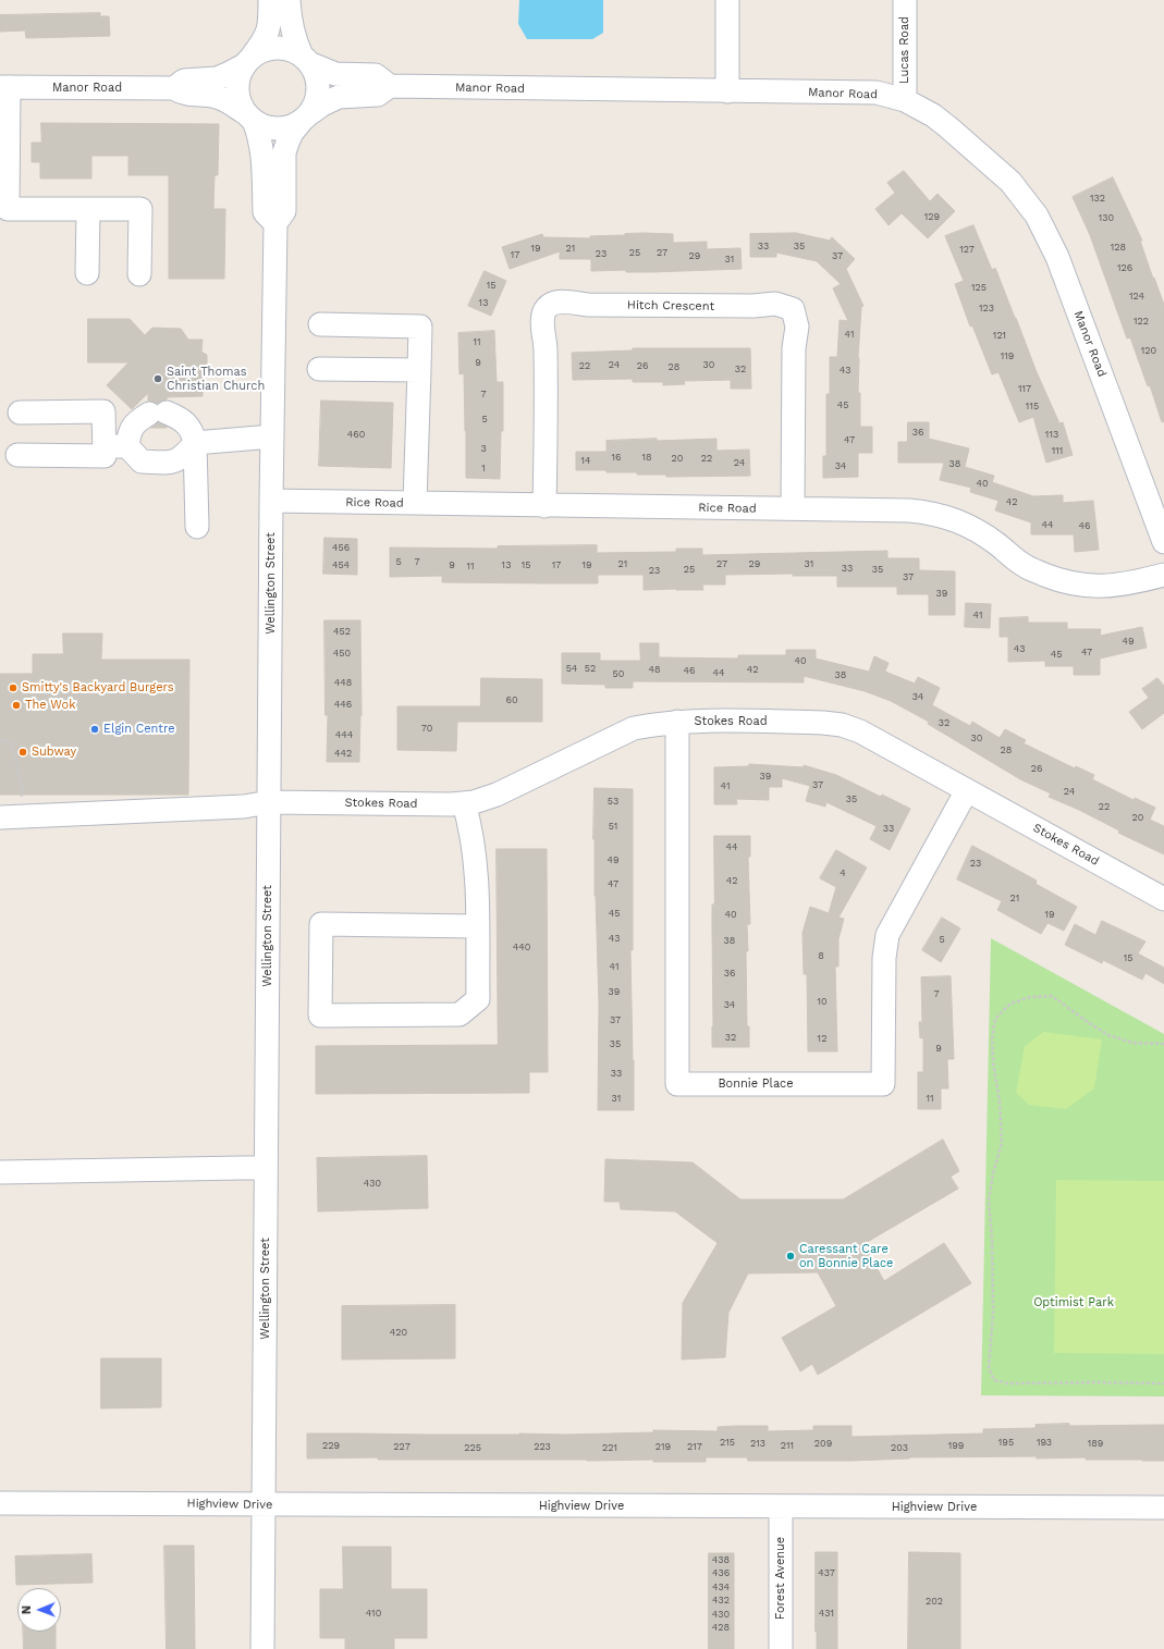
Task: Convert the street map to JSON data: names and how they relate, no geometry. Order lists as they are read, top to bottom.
{
  "streets": {
    "street": [
      "Lucas Road",
      "Manor Road",
      "Hitch Crescent",
      "Rice Road",
      "Wellington Street",
      "Stokes Road",
      "Bonnie Place",
      "Highview Drive",
      "Forest Avenue"
    ]
  },
  "crossings": [
    ["Lucas Road", "Manor Road"],
    ["Manor Road", "Wellington Street"],
    ["Hitch Crescent", "Rice Road"],
    ["Rice Road", "Wellington Street"],
    ["Wellington Street", "Stokes Road"],
    ["Wellington Street", "Highview Drive"],
    ["Stokes Road", "Bonnie Place"],
    ["Highview Drive", "Forest Avenue"]
  ],
  "parks": ["Optimist Park"],
  "places": [
    "Saint Thomas Christian Church",
    "Smitty's Backyard Burgers",
    "The Wok",
    "Elgin Centre",
    "Subway",
    "Caressant Care on Bonnie Place"
  ],
  "house_numbers": [
    "132",
    "129",
    "130",
    "33",
    "35",
    "128",
    "19",
    "21",
    "127",
    "25",
    "27",
    "23",
    "17",
    "29",
    "37",
    "31",
    "126",
    "15",
    "125",
    "124",
    "13",
    "123",
    "122",
    "41",
    "121",
    "11",
    "120",
    "119",
    "9",
    "24",
    "30",
    "22",
    "26",
    "28",
    "32",
    "43",
    "117",
    "7",
    "45",
    "115",
    "5",
    "36",
    "460",
    "113",
    "47",
    "3",
    "111",
    "16",
    "18",
    "20",
    "22",
    "14",
    "24",
    "38",
    "34",
    "1",
    "40",
    "42",
    "44",
    "46",
    "456",
    "5",
    "7",
    "21",
    "27",
    "29",
    "31",
    "454",
    "9",
    "13",
    "15",
    "17",
    "19",
    "11",
    "33",
    "25",
    "35",
    "23",
    "37",
    "39",
    "41",
    "452",
    "49",
    "43",
    "47",
    "450",
    "45",
    "40",
    "54",
    "52",
    "48",
    "42",
    "46",
    "44",
    "50",
    "38",
    "448",
    "34",
    "60",
    "446",
    "32",
    "70",
    "444",
    "30",
    "28",
    "442",
    "26",
    "39",
    "37",
    "41",
    "24",
    "35",
    "53",
    "22",
    "20",
    "51",
    "33",
    "44",
    "49",
    "23",
    "4",
    "42",
    "47",
    "21",
    "45",
    "40",
    "19",
    "43",
    "5",
    "38",
    "440",
    "8",
    "15",
    "41",
    "36",
    "39",
    "7",
    "10",
    "34",
    "37",
    "32",
    "12",
    "35",
    "9",
    "33",
    "31",
    "11",
    "430",
    "420",
    "215",
    "195",
    "193",
    "213",
    "209",
    "189",
    "229",
    "211",
    "199",
    "227",
    "223",
    "219",
    "217",
    "225",
    "221",
    "203",
    "438",
    "436",
    "437",
    "434",
    "432",
    "202",
    "410",
    "431",
    "430",
    "428"
  ],
  "north": "left"
}
